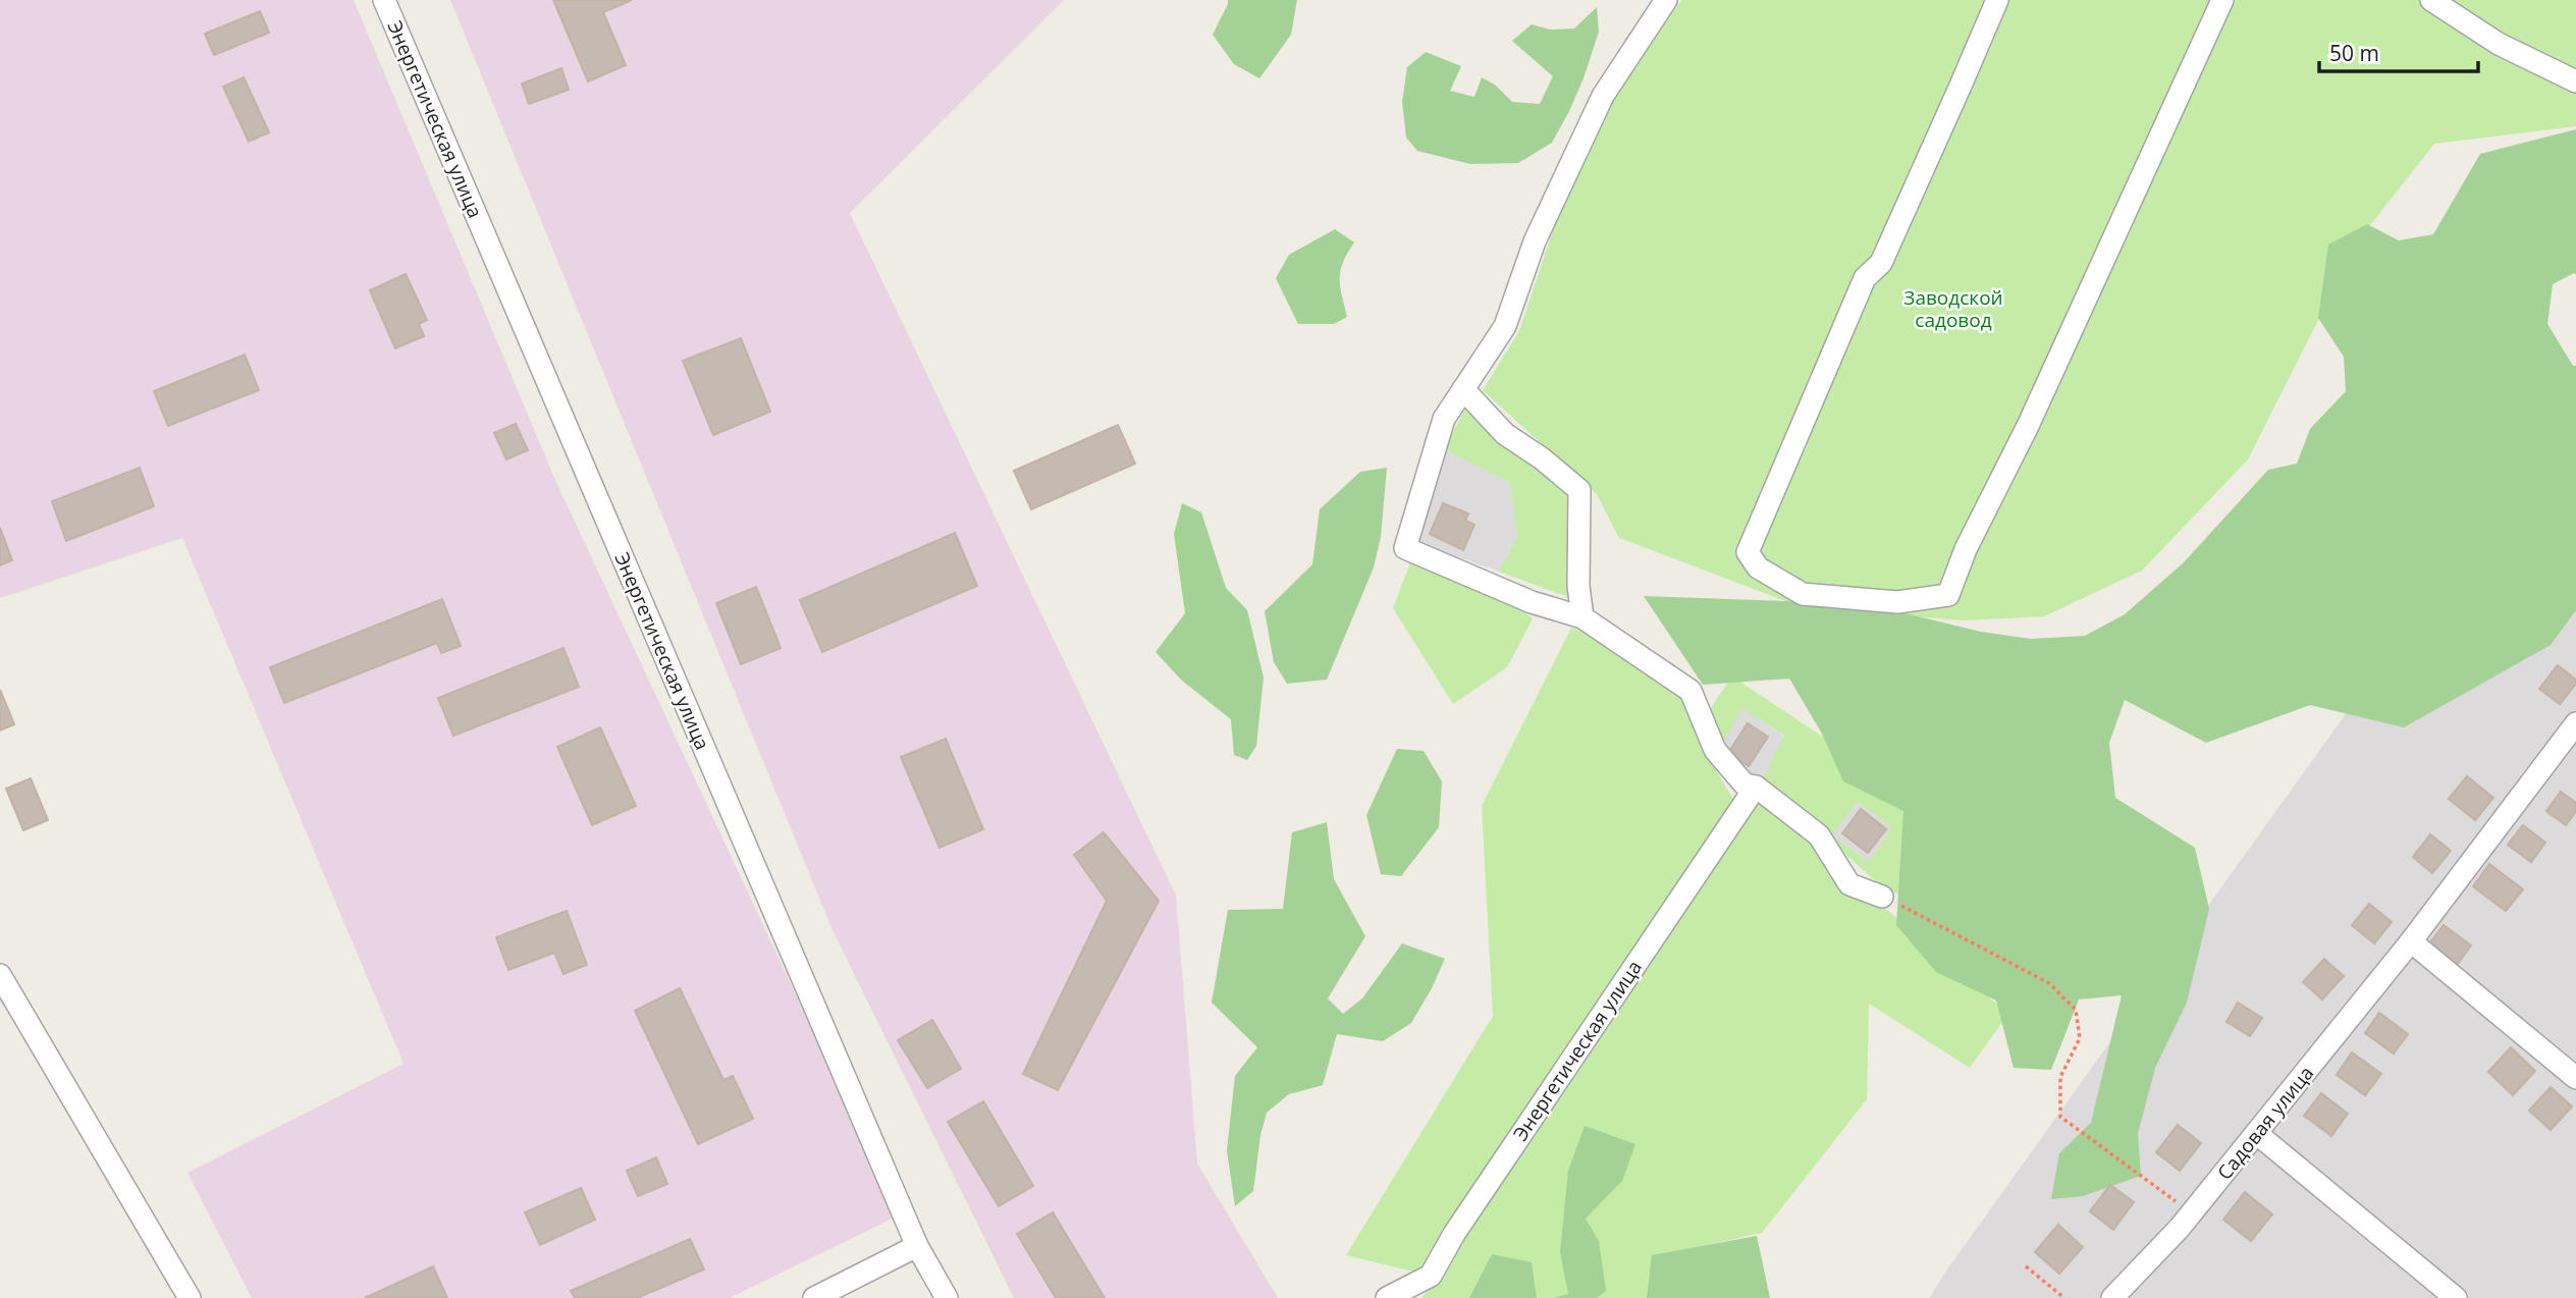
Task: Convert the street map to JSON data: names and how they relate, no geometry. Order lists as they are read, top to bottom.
{
  "streets": {
    "street": ["Энергетическая улица", "Садовая улица"]
  },
  "parks": ["Заводской садовод"],
  "scale_bar": "50 m"
}
